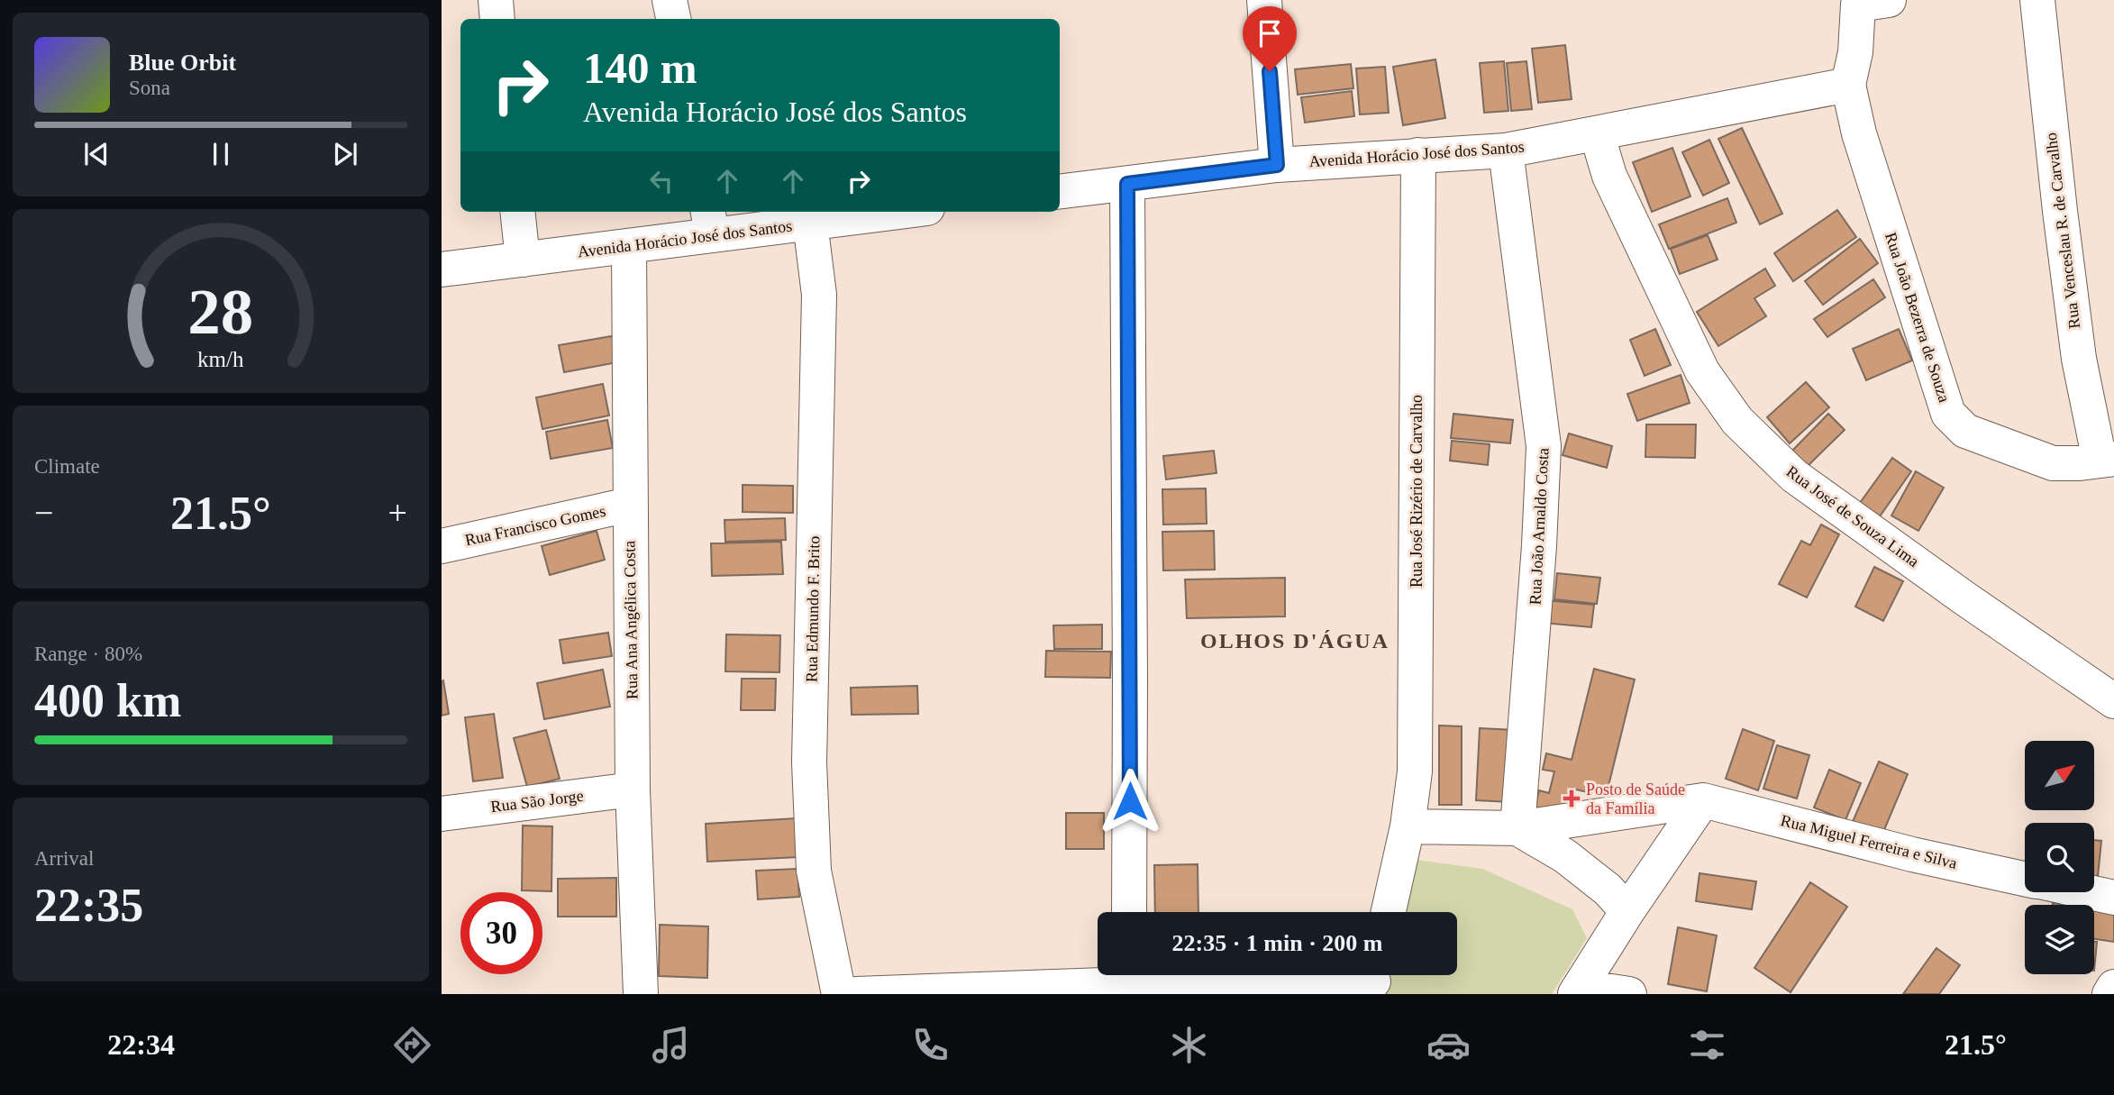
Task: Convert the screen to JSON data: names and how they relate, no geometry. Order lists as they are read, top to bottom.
{
  "streets": {
    "street": [
      "Avenida Horácio José dos Santos",
      "Rua Venceslau R. de Carvalho",
      "Rua João Bezerra de Souza",
      "Rua José Rizério de Carvalho",
      "Rua José de Souza Lima",
      "Rua Francisco Gomes",
      "Rua João Arnaldo Costa",
      "Rua Edmundo F. Brito",
      "Rua Ana Angélica Costa",
      "Rua São Jorge",
      "Rua Miguel Ferreira e Silva"
    ]
  },
  "crossings": [
    ["Avenida Horácio José dos Santos", "Rua João Bezerra de Souza"],
    ["Avenida Horácio José dos Santos", "Rua José Rizério de Carvalho"],
    ["Avenida Horácio José dos Santos", "Rua José de Souza Lima"],
    ["Avenida Horácio José dos Santos", "Rua João Arnaldo Costa"],
    ["Avenida Horácio José dos Santos", "Rua Edmundo F. Brito"],
    ["Avenida Horácio José dos Santos", "Rua Ana Angélica Costa"],
    ["Rua Venceslau R. de Carvalho", "Rua João Bezerra de Souza"],
    ["Rua Francisco Gomes", "Rua Ana Angélica Costa"],
    ["Rua Ana Angélica Costa", "Rua São Jorge"]
  ],
  "districts": ["OLHOS D'ÁGUA"],
  "places": {
    "health": ["Posto de Saúde da Família"]
  },
  "north": "top right",
  "page": {
    "turn": ["140 m", "Avenida Horácio José dos Santos"],
    "song": ["Blue Orbit", "Sona"],
    "tile": [
      "Climate",
      ["Range · 80%", "400 km"],
      ["Arrival", "22:35"]
    ],
    "heat": ["−", "21.5°", "+"],
    "limit": "30",
    "trip": "22:35 · 1 min · 200 m",
    "tabs": ["22:34", "21.5°"],
    "gauge": ["28", "km/h"]
  }
}
